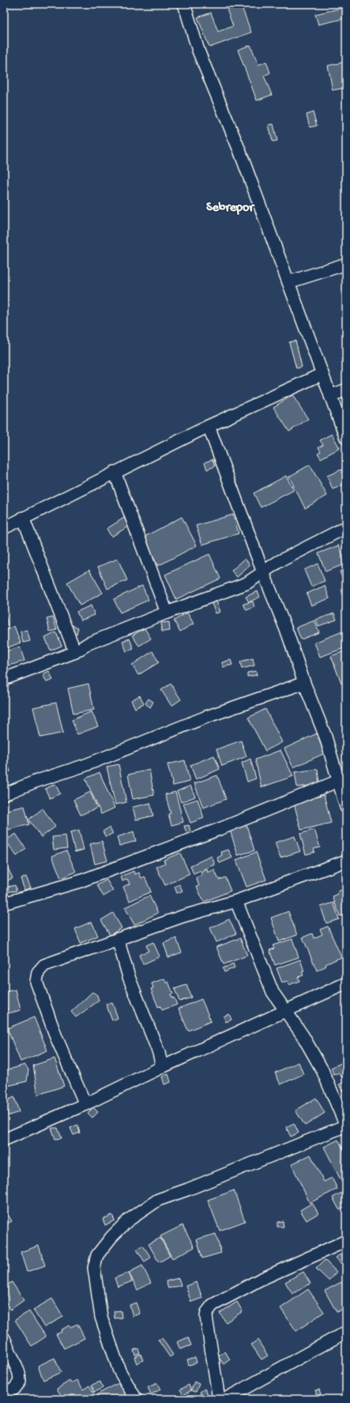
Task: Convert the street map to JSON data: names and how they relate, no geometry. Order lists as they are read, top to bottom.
{
  "districts": ["Sebrepor"]
}
